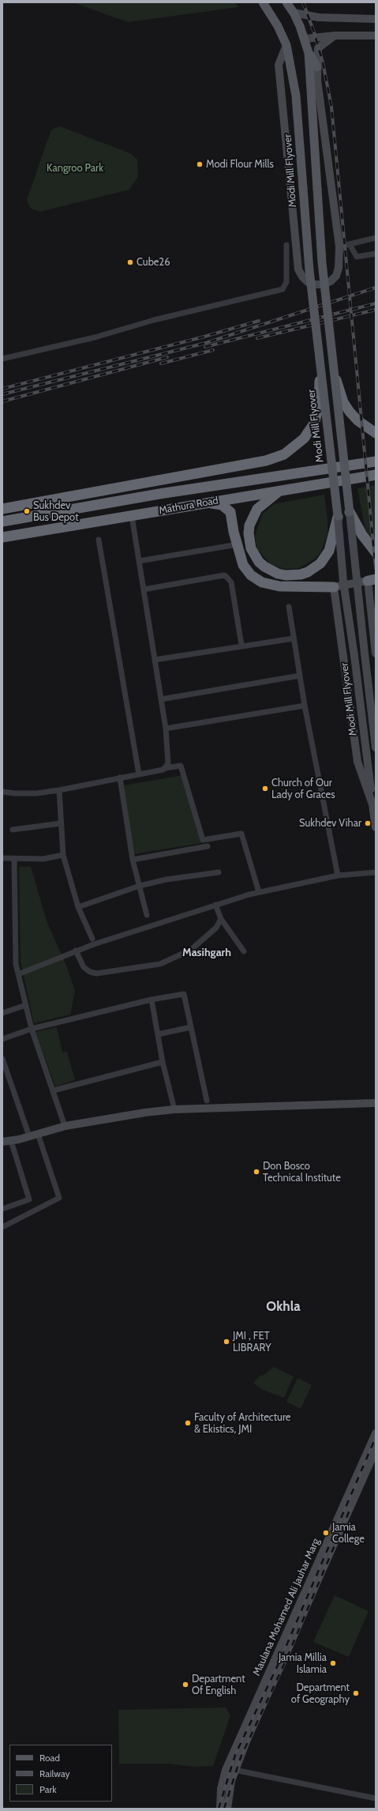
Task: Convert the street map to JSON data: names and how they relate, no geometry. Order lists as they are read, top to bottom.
{
  "streets": {
    "highway": ["Mathura Road"],
    "main road": ["Modi Mill Flyover", "Maulana Mohamed Ali Jauhar Marg"]
  },
  "districts": ["Masihgarh", "Okhla"],
  "parks": ["Kangroo Park"],
  "places": [
    "Modi Flour Mills",
    "Cube26",
    "Sukhdev Bus Depot",
    "Church of Our Lady of Graces",
    "Sukhdev Vihar",
    "Don Bosco Technical Institute",
    "JMI , FET LIBRARY",
    "Faculty of Architecture & Ekistics, JMI",
    "Jamia College",
    "Jamia Millia Islamia",
    "Department Of English",
    "Department of Geography"
  ],
  "legend": ["Road", "Railway", "Park"]
}
